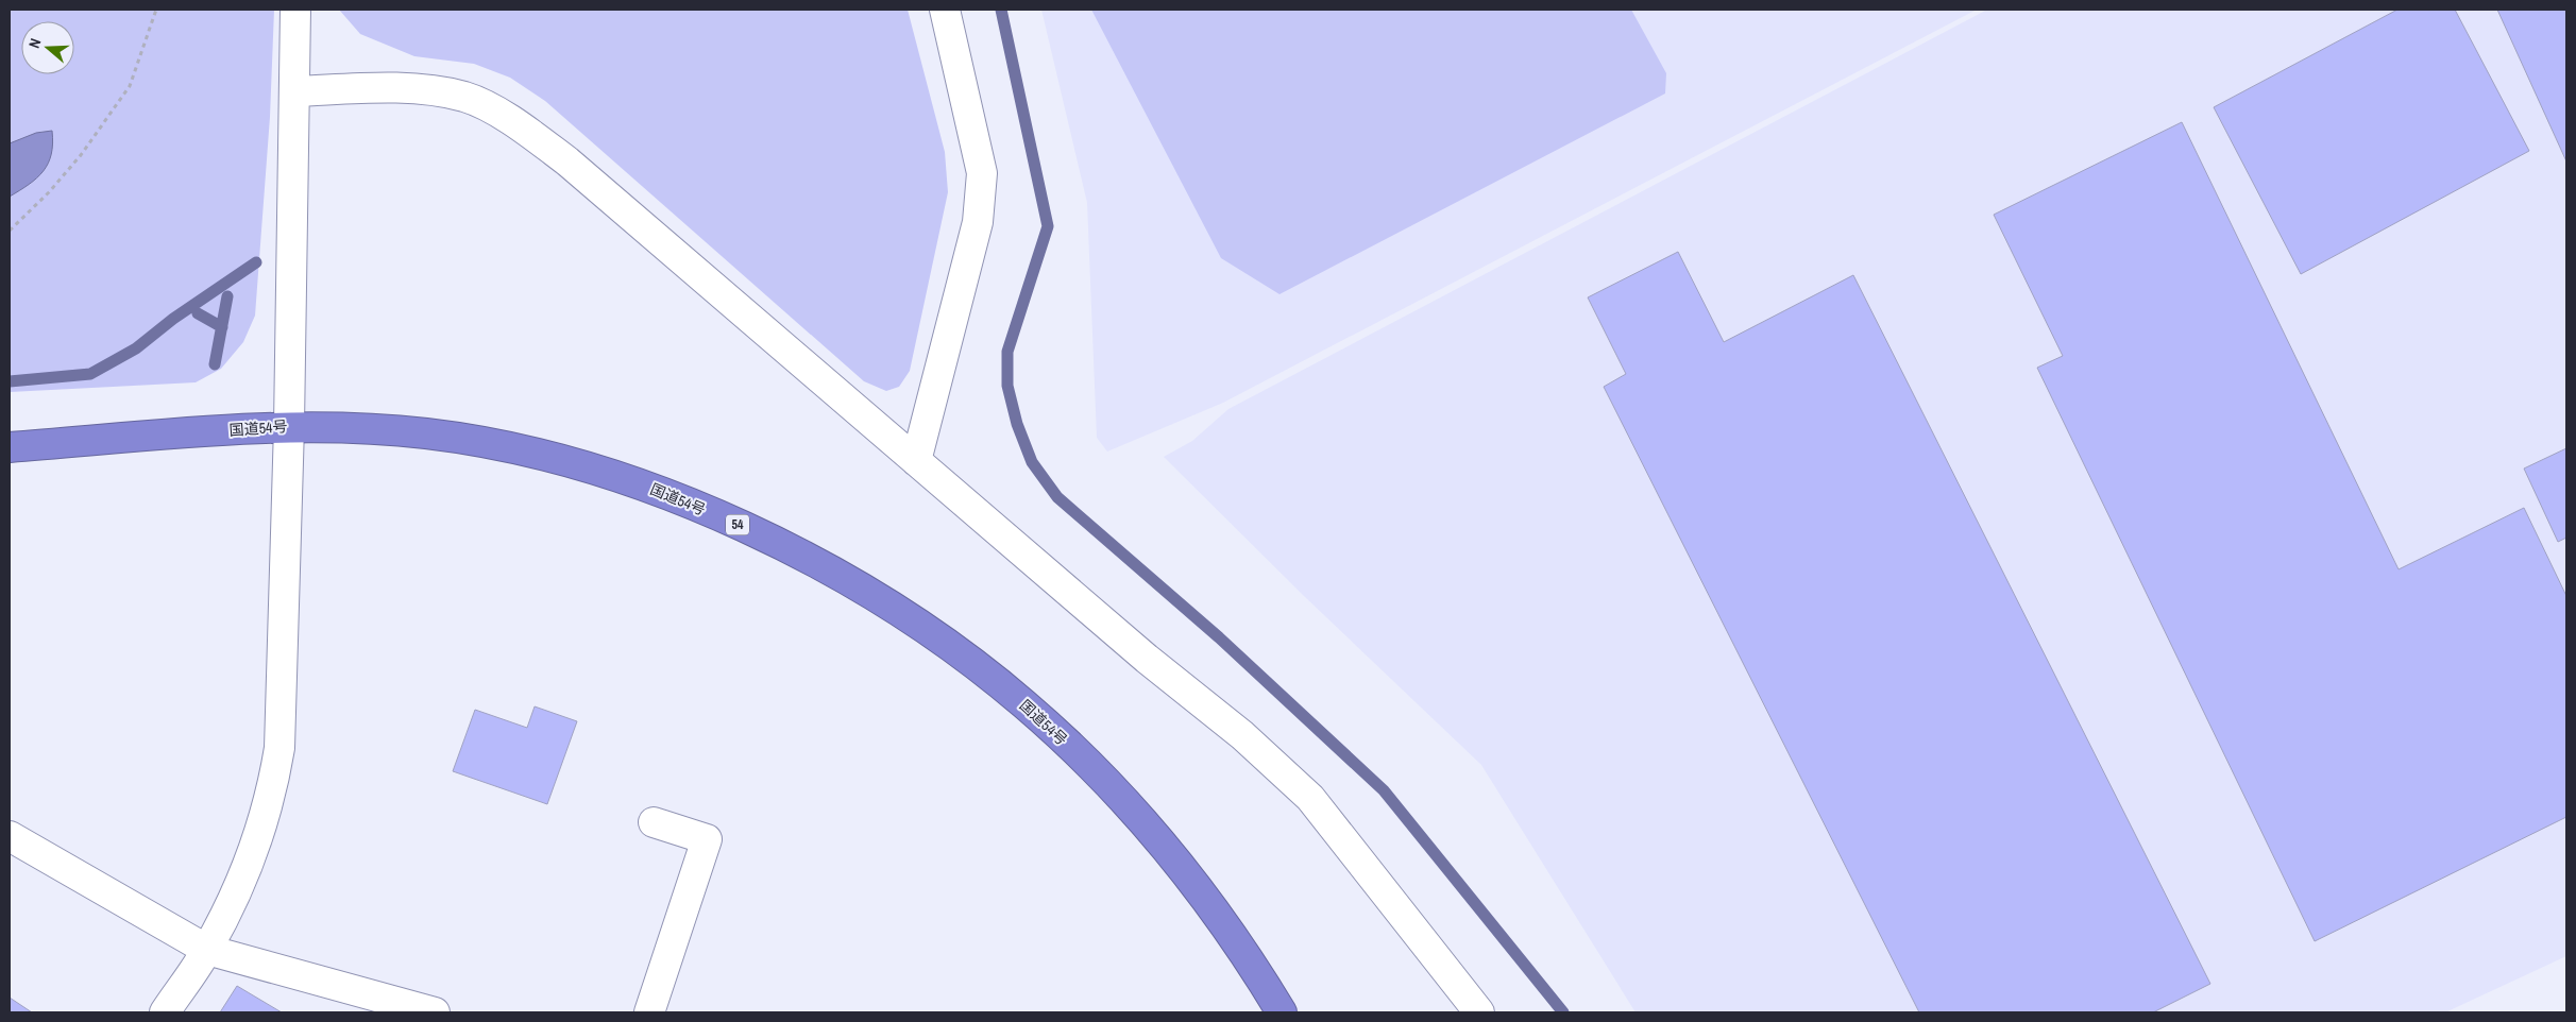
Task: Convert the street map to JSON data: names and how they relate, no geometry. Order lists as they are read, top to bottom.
{
  "streets": {
    "highway": ["国道54号", "54"]
  },
  "north": "left"
}
